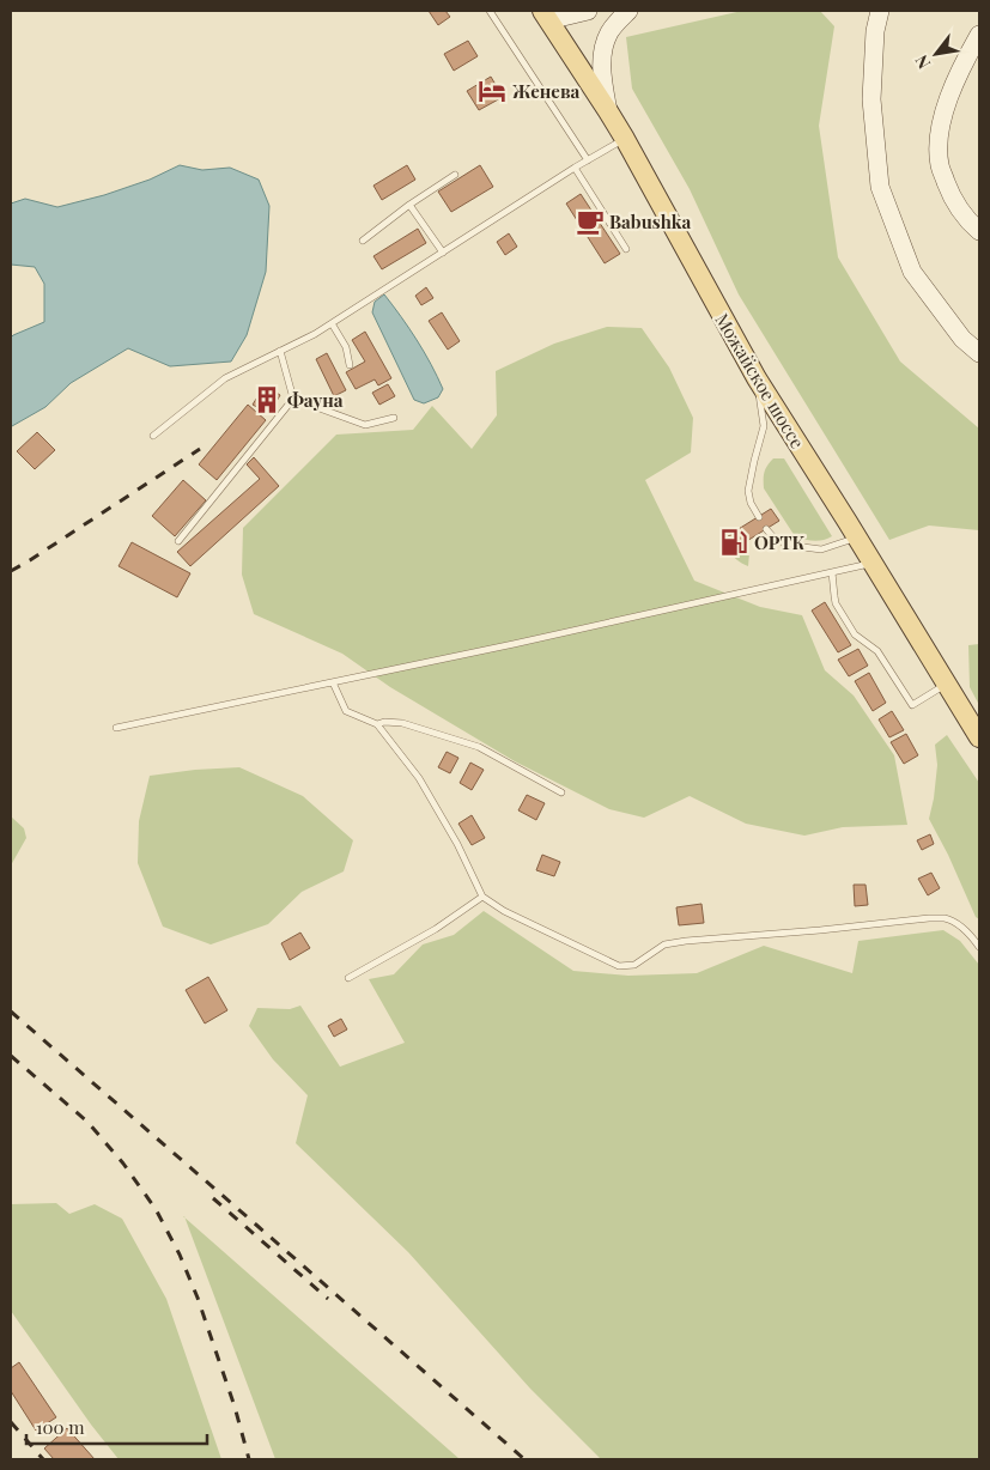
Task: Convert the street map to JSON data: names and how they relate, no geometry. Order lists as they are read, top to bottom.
{
  "streets": {
    "main road": ["Можайское шоссе"]
  },
  "places": {
    "hotel": ["Женева"],
    "cafe": ["Babushka"],
    "building": ["Фауна"],
    "fuel station": ["ОРТК"]
  },
  "scale_bar": "100 m",
  "north": "bottom left"
}
